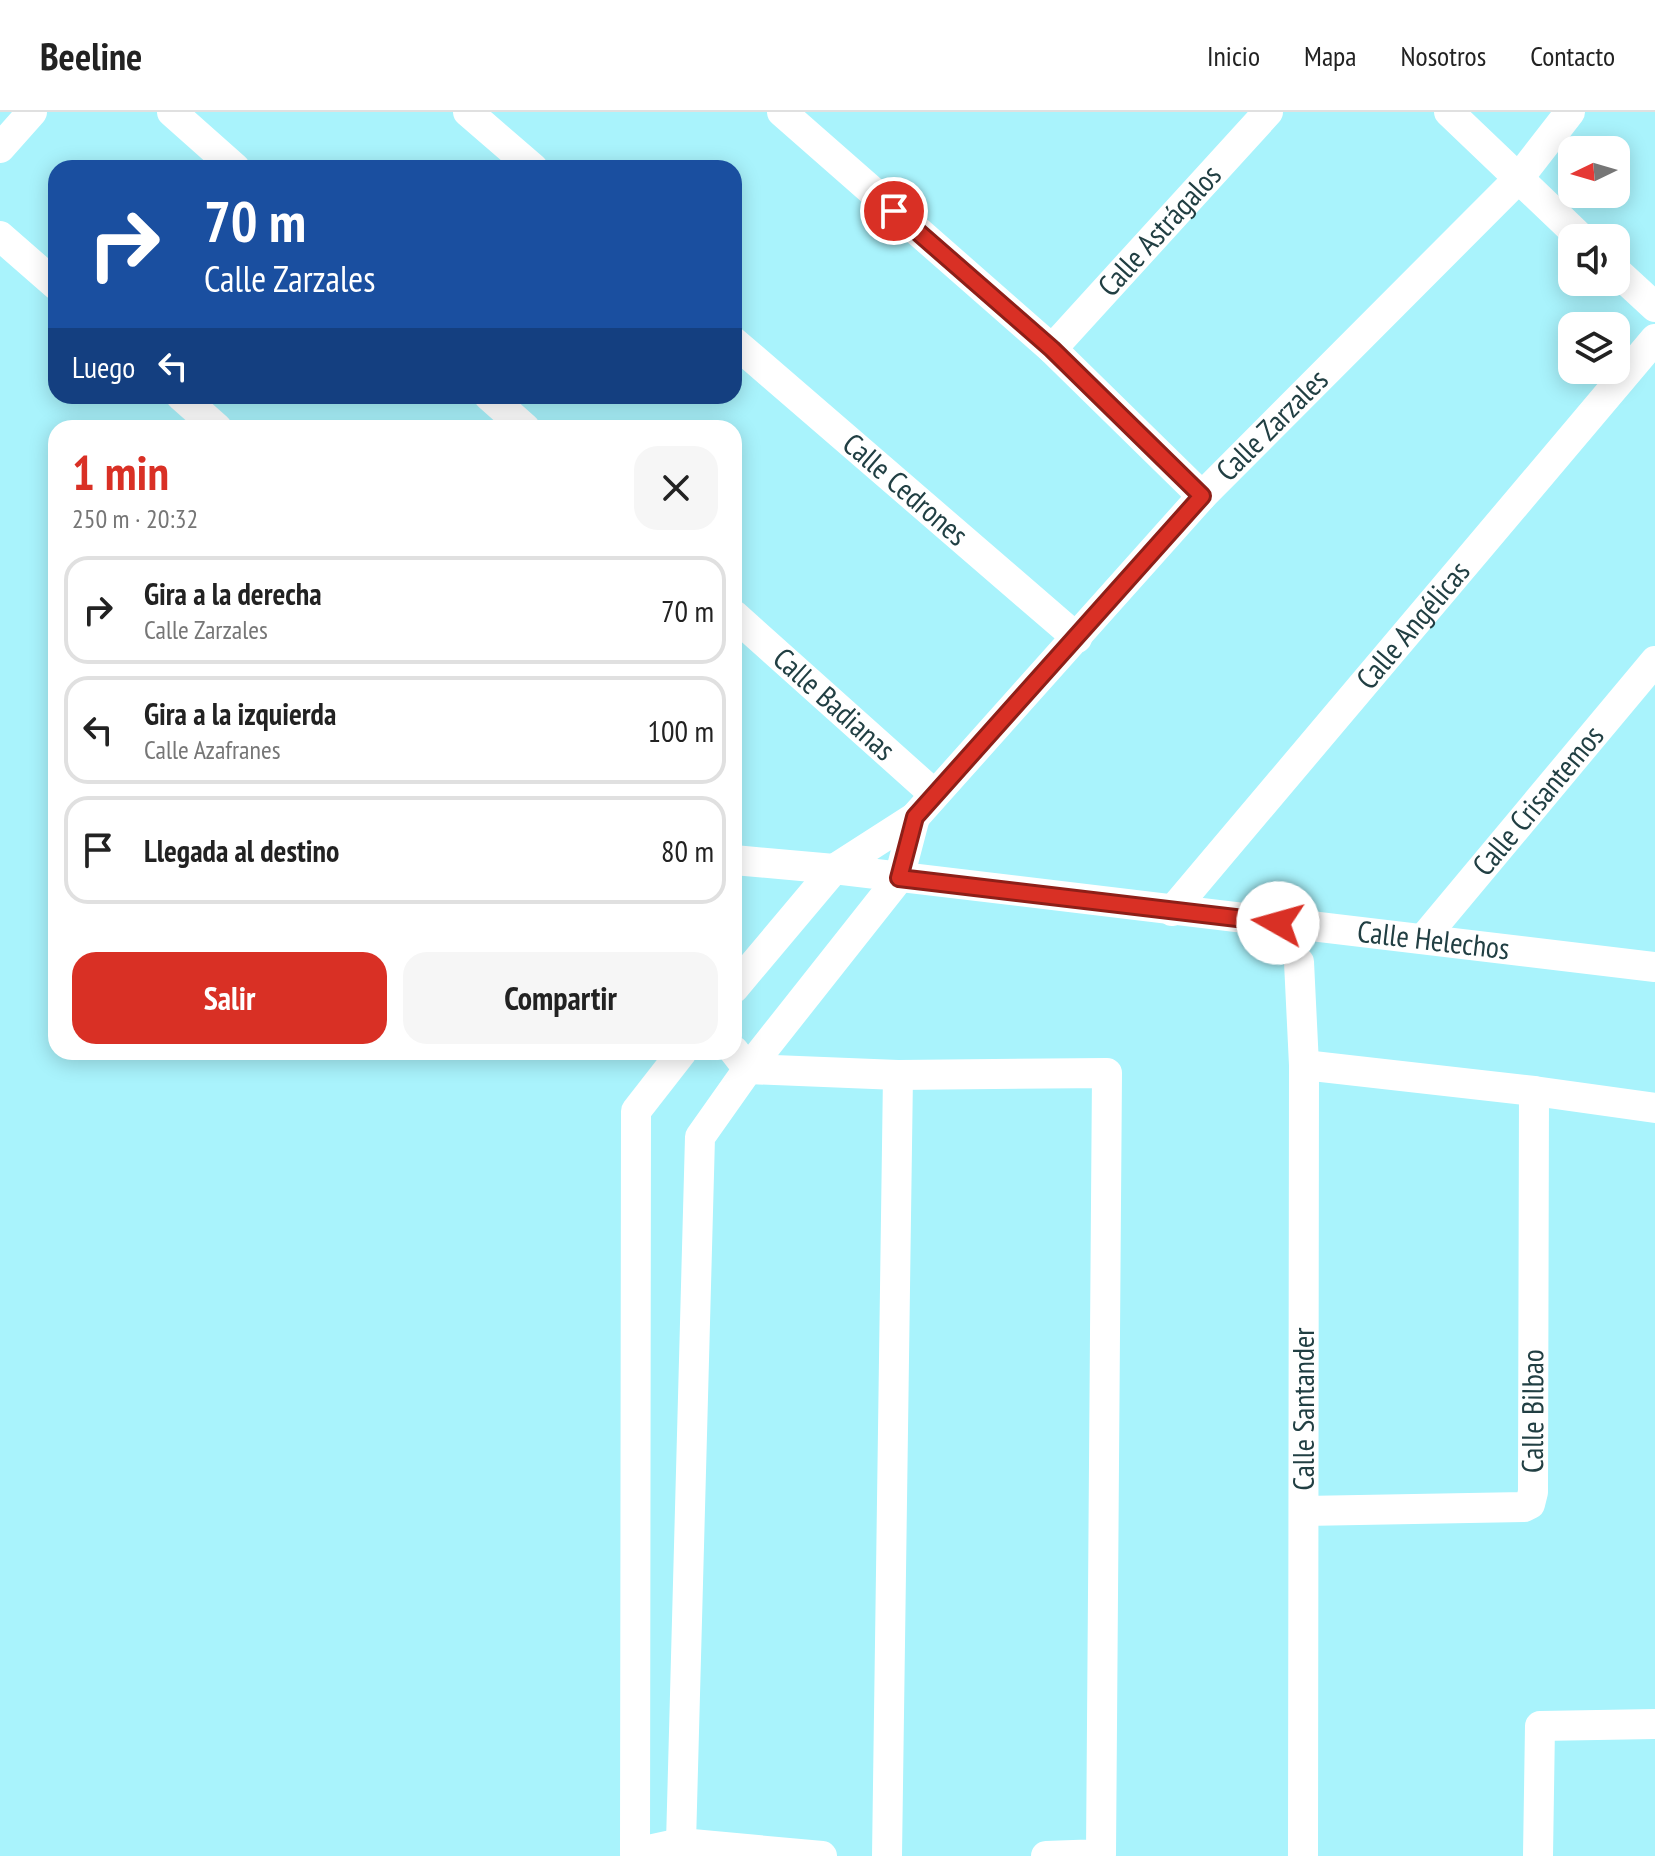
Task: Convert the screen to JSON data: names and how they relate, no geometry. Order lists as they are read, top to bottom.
{
  "streets": {
    "street": [
      "Calle Astrágalos",
      "Calle Zarzales",
      "Calle Cedrones",
      "Calle Angélicas",
      "Calle Badianas",
      "Calle Crisantemos",
      "Calle Helechos",
      "Calle Santander",
      "Calle Bilbao"
    ]
  },
  "crossings": [
    ["Calle Zarzales", "Calle Cedrones"],
    ["Calle Zarzales", "Calle Badianas"],
    ["Calle Zarzales", "Calle Helechos"],
    ["Calle Angélicas", "Calle Helechos"],
    ["Calle Crisantemos", "Calle Helechos"],
    ["Calle Santander", "Calle Bilbao"]
  ],
  "north": "left",
  "page": {
    "header": "Beeline",
    "nav": [
      "Inicio",
      "Mapa",
      "Nosotros",
      "Contacto"
    ],
    "turn": ["70 m", "Calle Zarzales"],
    "then": "Luego",
    "heading": ["1 min", "250 m · 20:32"],
    "list": [
      {
        "name": "Gira a la derecha",
        "note": "Calle Zarzales",
        "value": "70 m"
      },
      {
        "name": "Gira a la izquierda",
        "note": "Calle Azafranes",
        "value": "100 m"
      },
      {
        "name": "Llegada al destino",
        "value": "80 m"
      }
    ],
    "buttons": ["Salir", "Compartir"]
  }
}
